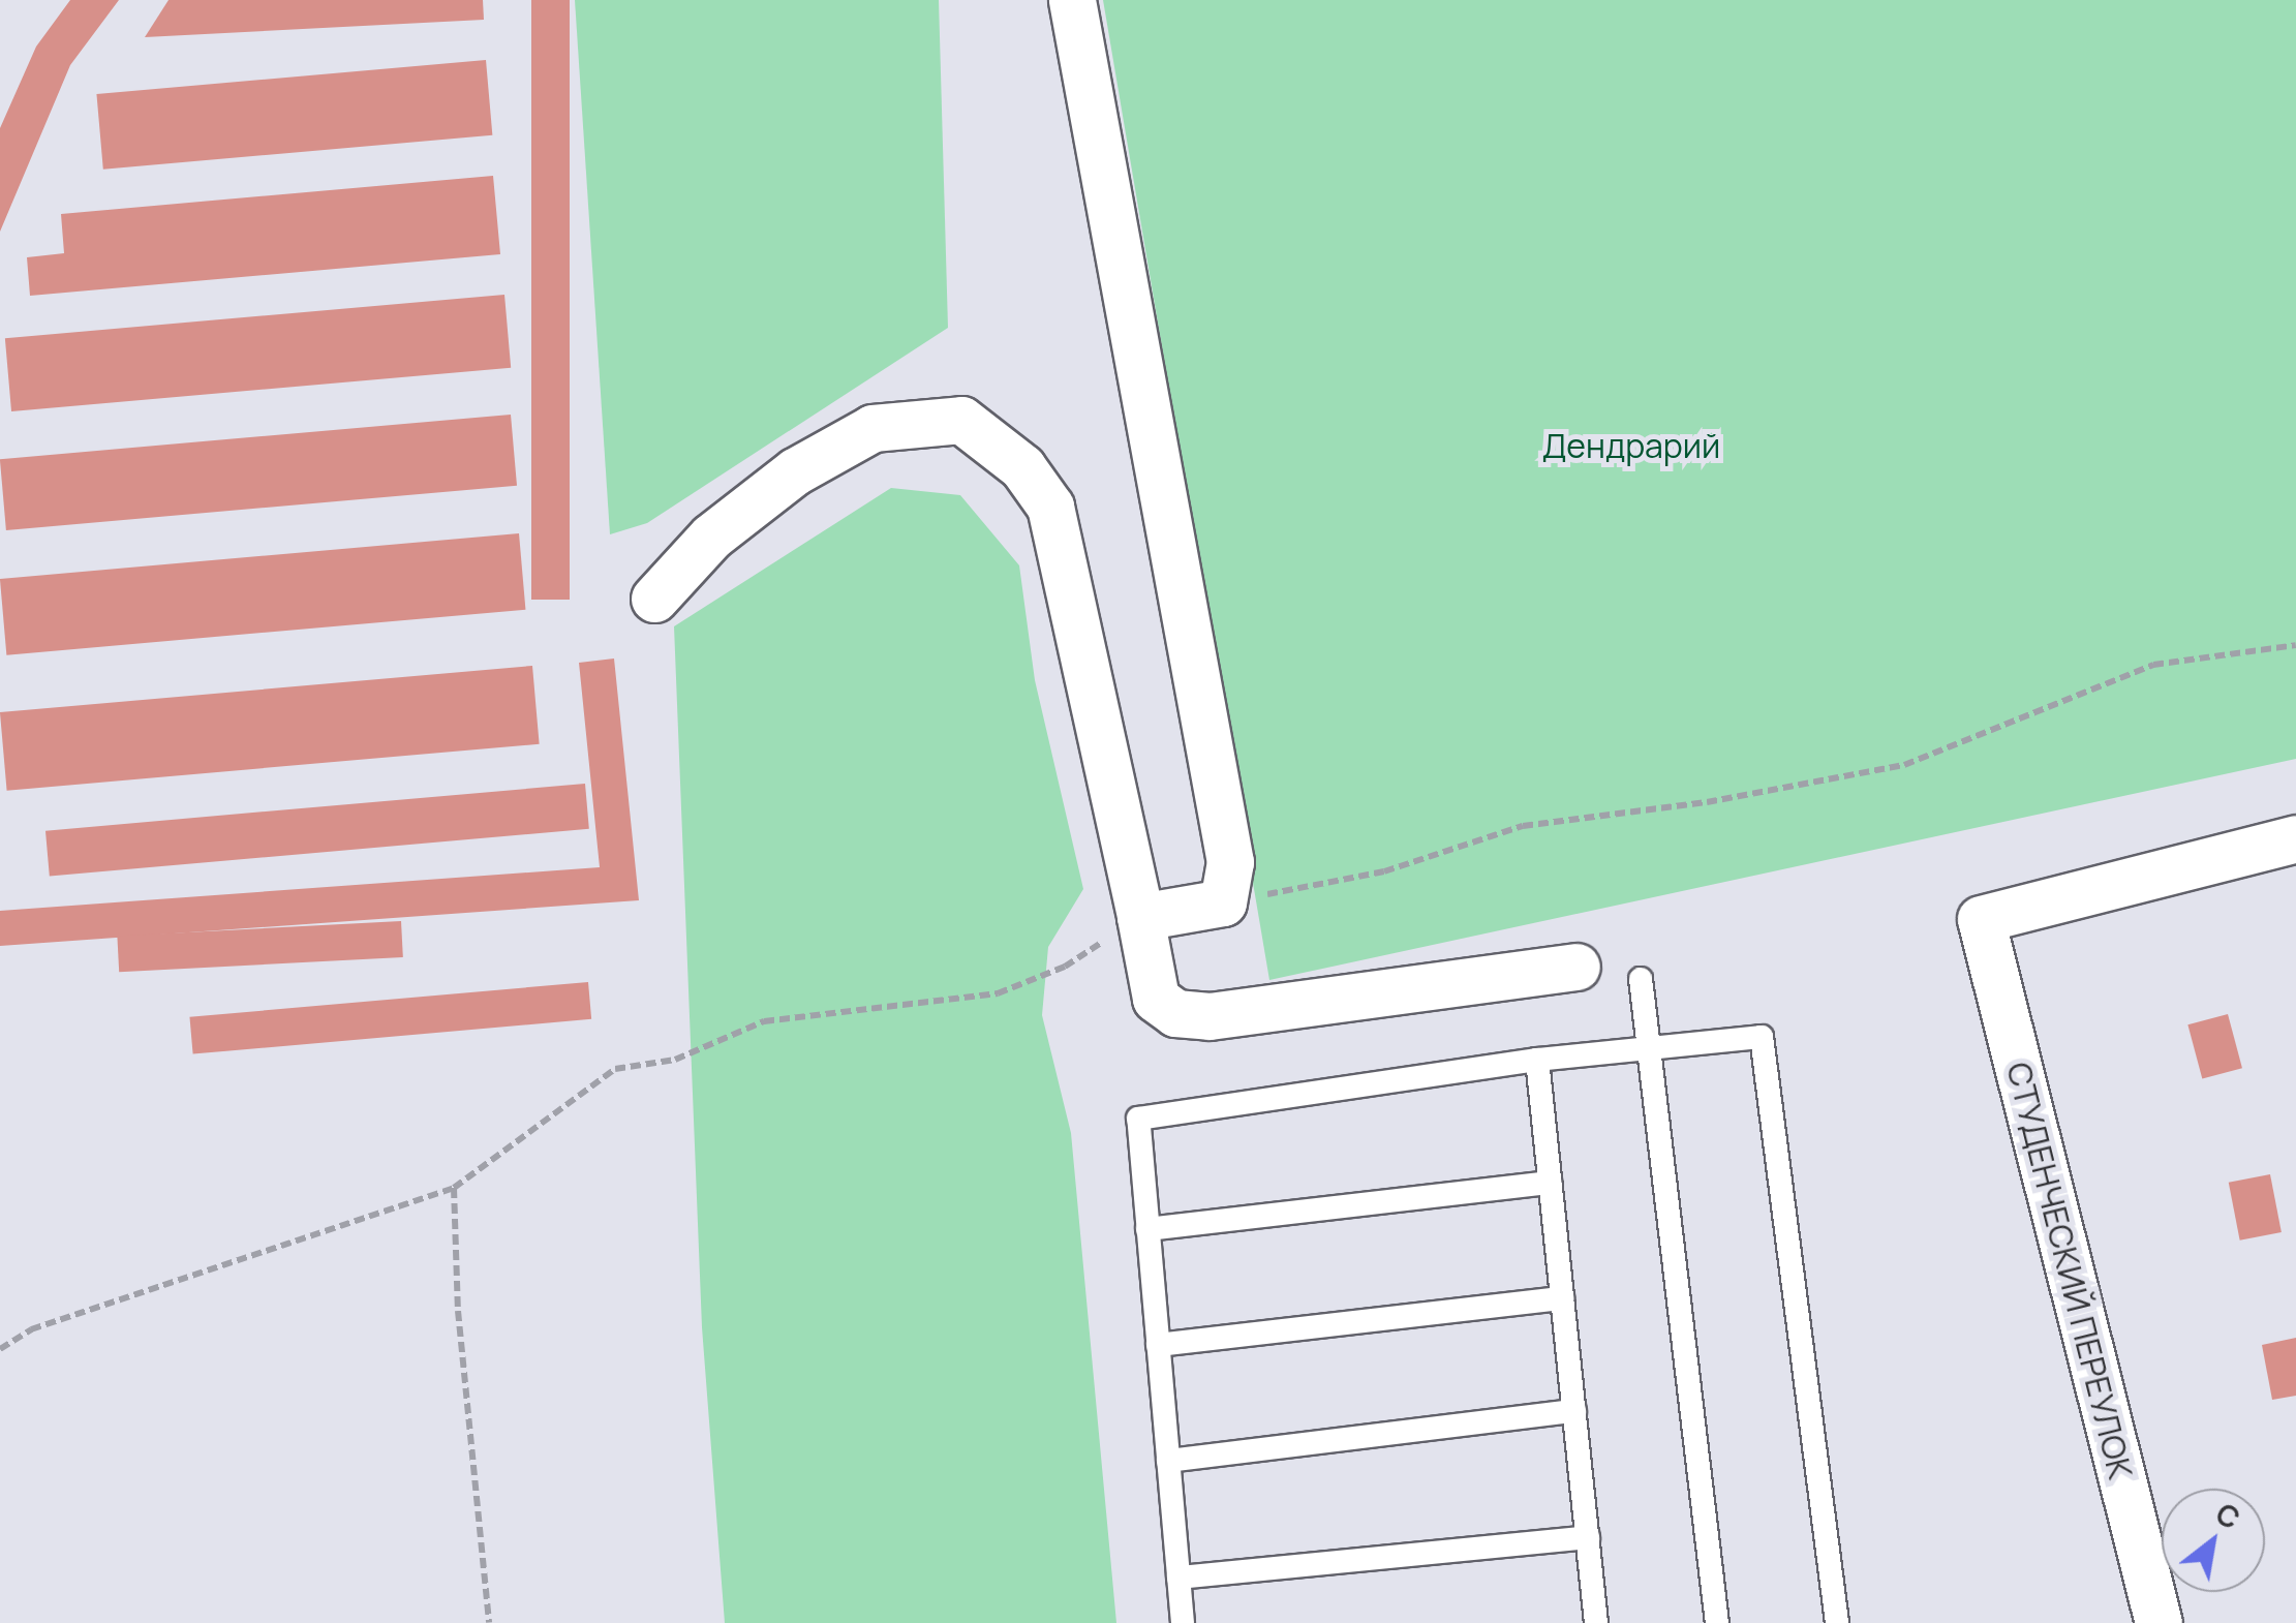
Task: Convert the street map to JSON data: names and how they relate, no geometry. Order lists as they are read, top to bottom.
{
  "streets": {
    "street": ["СТУДЕНЧЕСКИЙ ПЕРЕУЛОК"]
  },
  "parks": ["Дендрарий"],
  "north": "top right"
}
